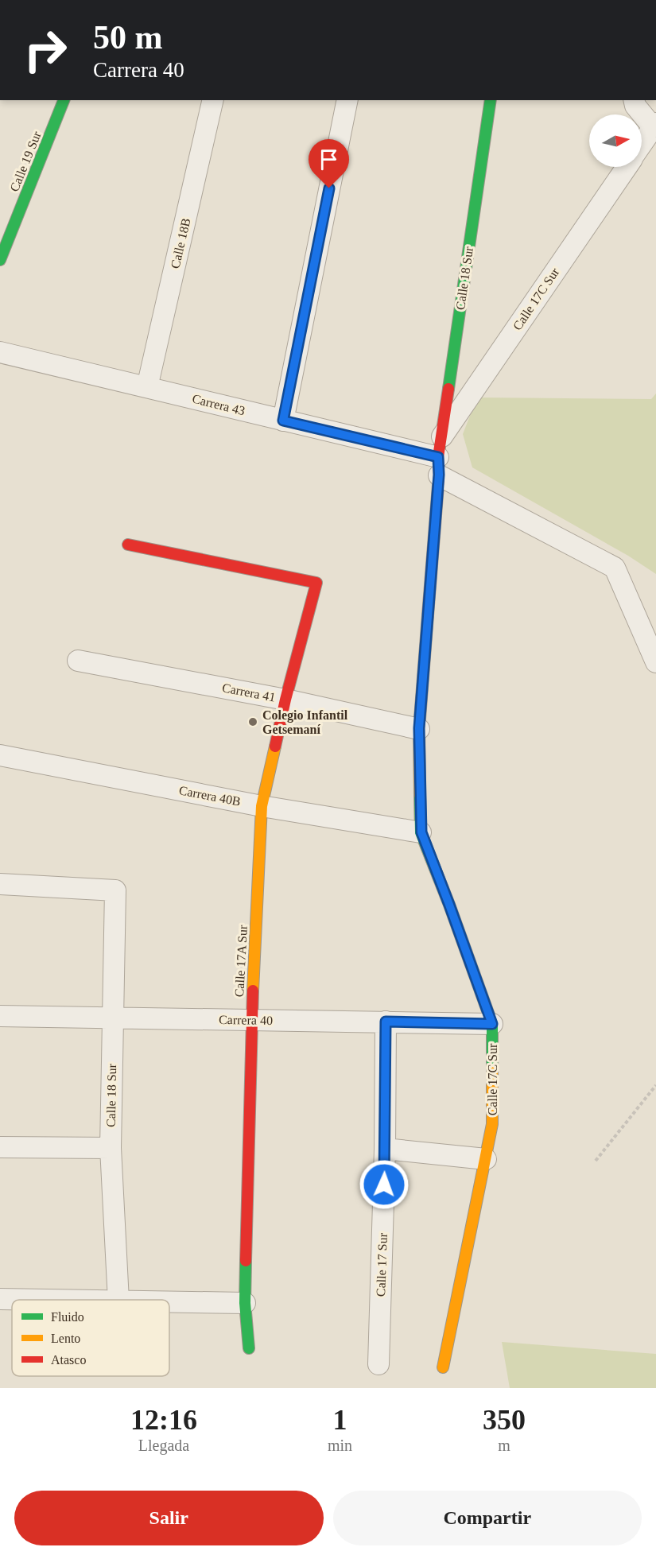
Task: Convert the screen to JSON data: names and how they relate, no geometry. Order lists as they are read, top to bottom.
{
  "streets": {
    "street": [
      "Calle 19 Sur",
      "Calle 18B",
      "Calle 18 Sur",
      "Calle 17C Sur",
      "Carrera 43",
      "Carrera 41",
      "Carrera 40B",
      "Calle 17A Sur",
      "Carrera 40",
      "Calle 17 Sur"
    ]
  },
  "crossings": [
    ["Calle 18B", "Carrera 43"],
    ["Calle 18 Sur", "Calle 17C Sur"],
    ["Calle 18 Sur", "Carrera 43"],
    ["Calle 18 Sur", "Carrera 40"],
    ["Calle 17C Sur", "Carrera 43"],
    ["Calle 17C Sur", "Carrera 41"],
    ["Calle 17C Sur", "Carrera 40B"],
    ["Calle 17C Sur", "Carrera 40"],
    ["Carrera 41", "Calle 17A Sur"],
    ["Carrera 40B", "Calle 17A Sur"],
    ["Calle 17A Sur", "Carrera 40"],
    ["Carrera 40", "Calle 17 Sur"]
  ],
  "places": ["Colegio Infantil Getsemaní"],
  "legend": ["Fluido", "Lento", "Atasco"],
  "north": "right",
  "page": {
    "turn": ["50 m", "Carrera 40"],
    "eta": [
      "12:16",
      "Llegada",
      "1",
      "min",
      "350",
      "m"
    ],
    "buttons": ["Salir", "Compartir"]
  }
}
